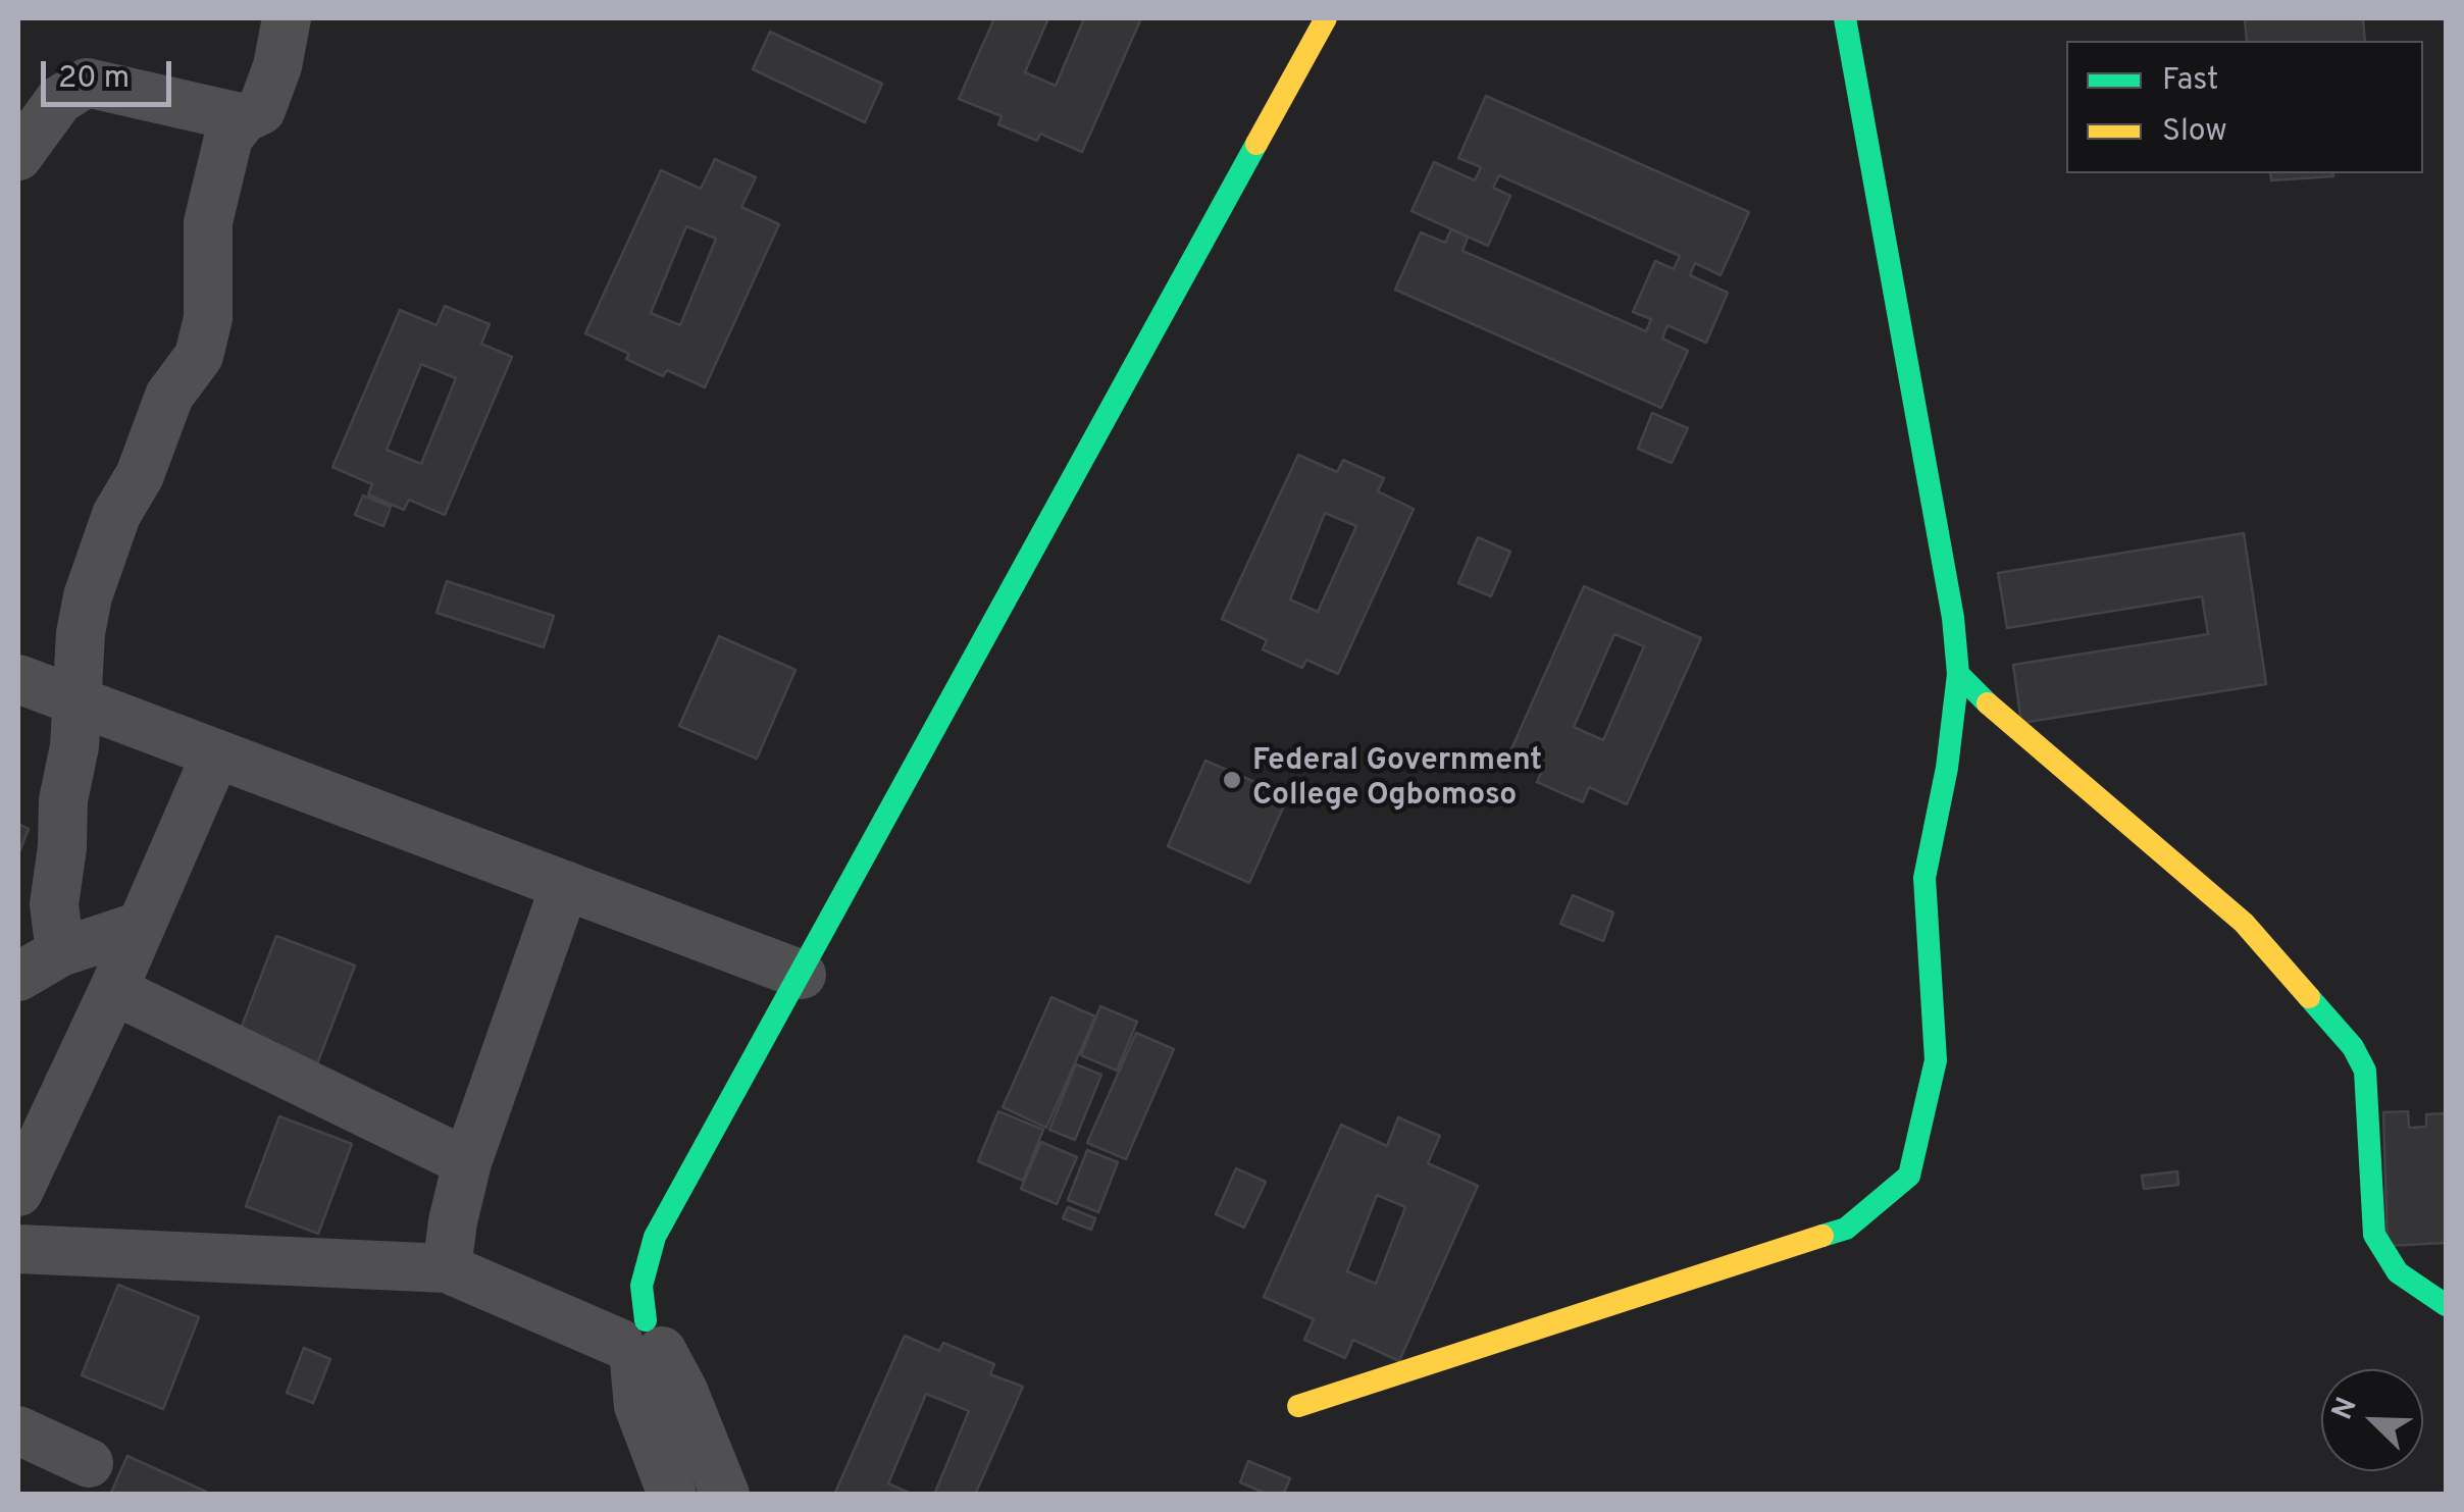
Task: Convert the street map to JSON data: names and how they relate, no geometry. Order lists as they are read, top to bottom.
{
  "places": ["Federal Government College Ogbomoso"],
  "legend": ["Fast", "Slow"],
  "scale_bar": "20 m",
  "north": "top left"
}
